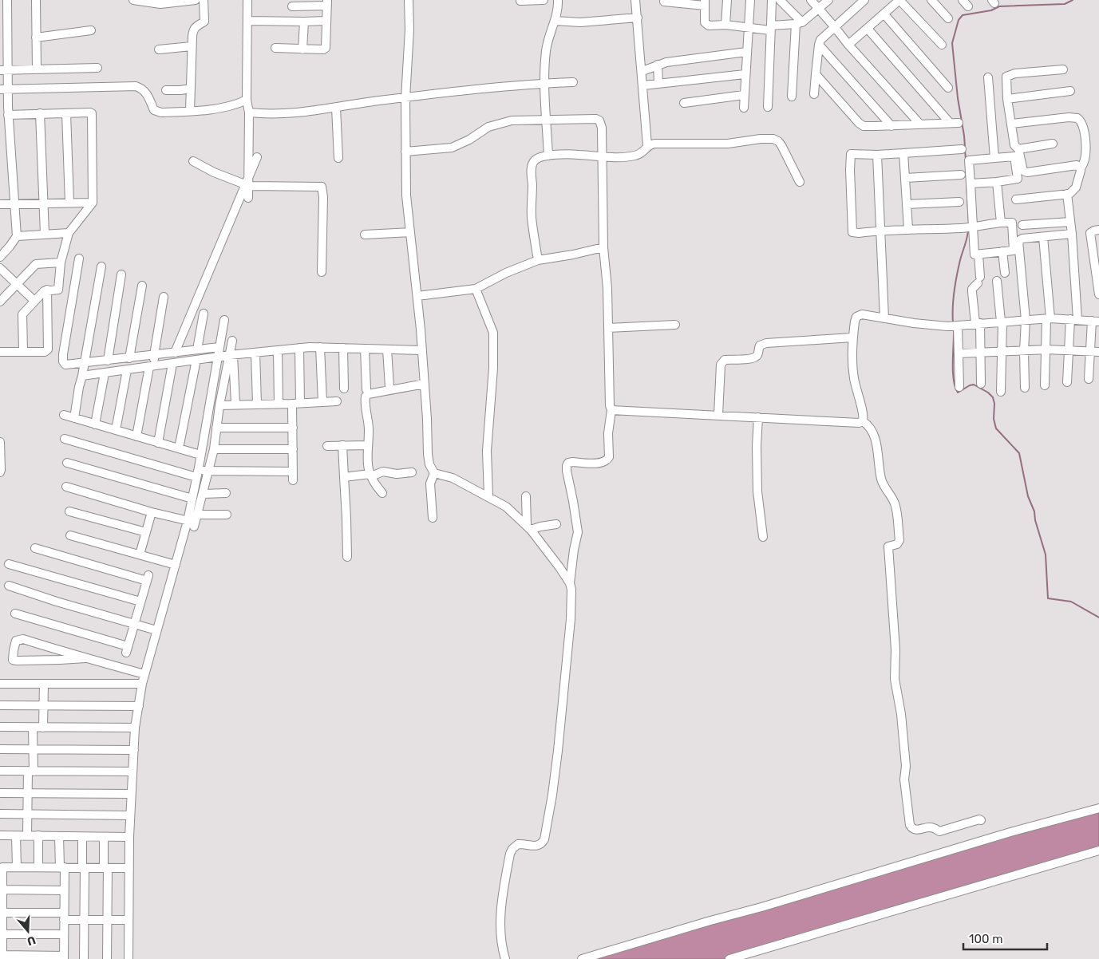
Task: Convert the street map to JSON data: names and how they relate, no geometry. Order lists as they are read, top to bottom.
{
  "scale_bar": "100 m",
  "north": "bottom"
}
